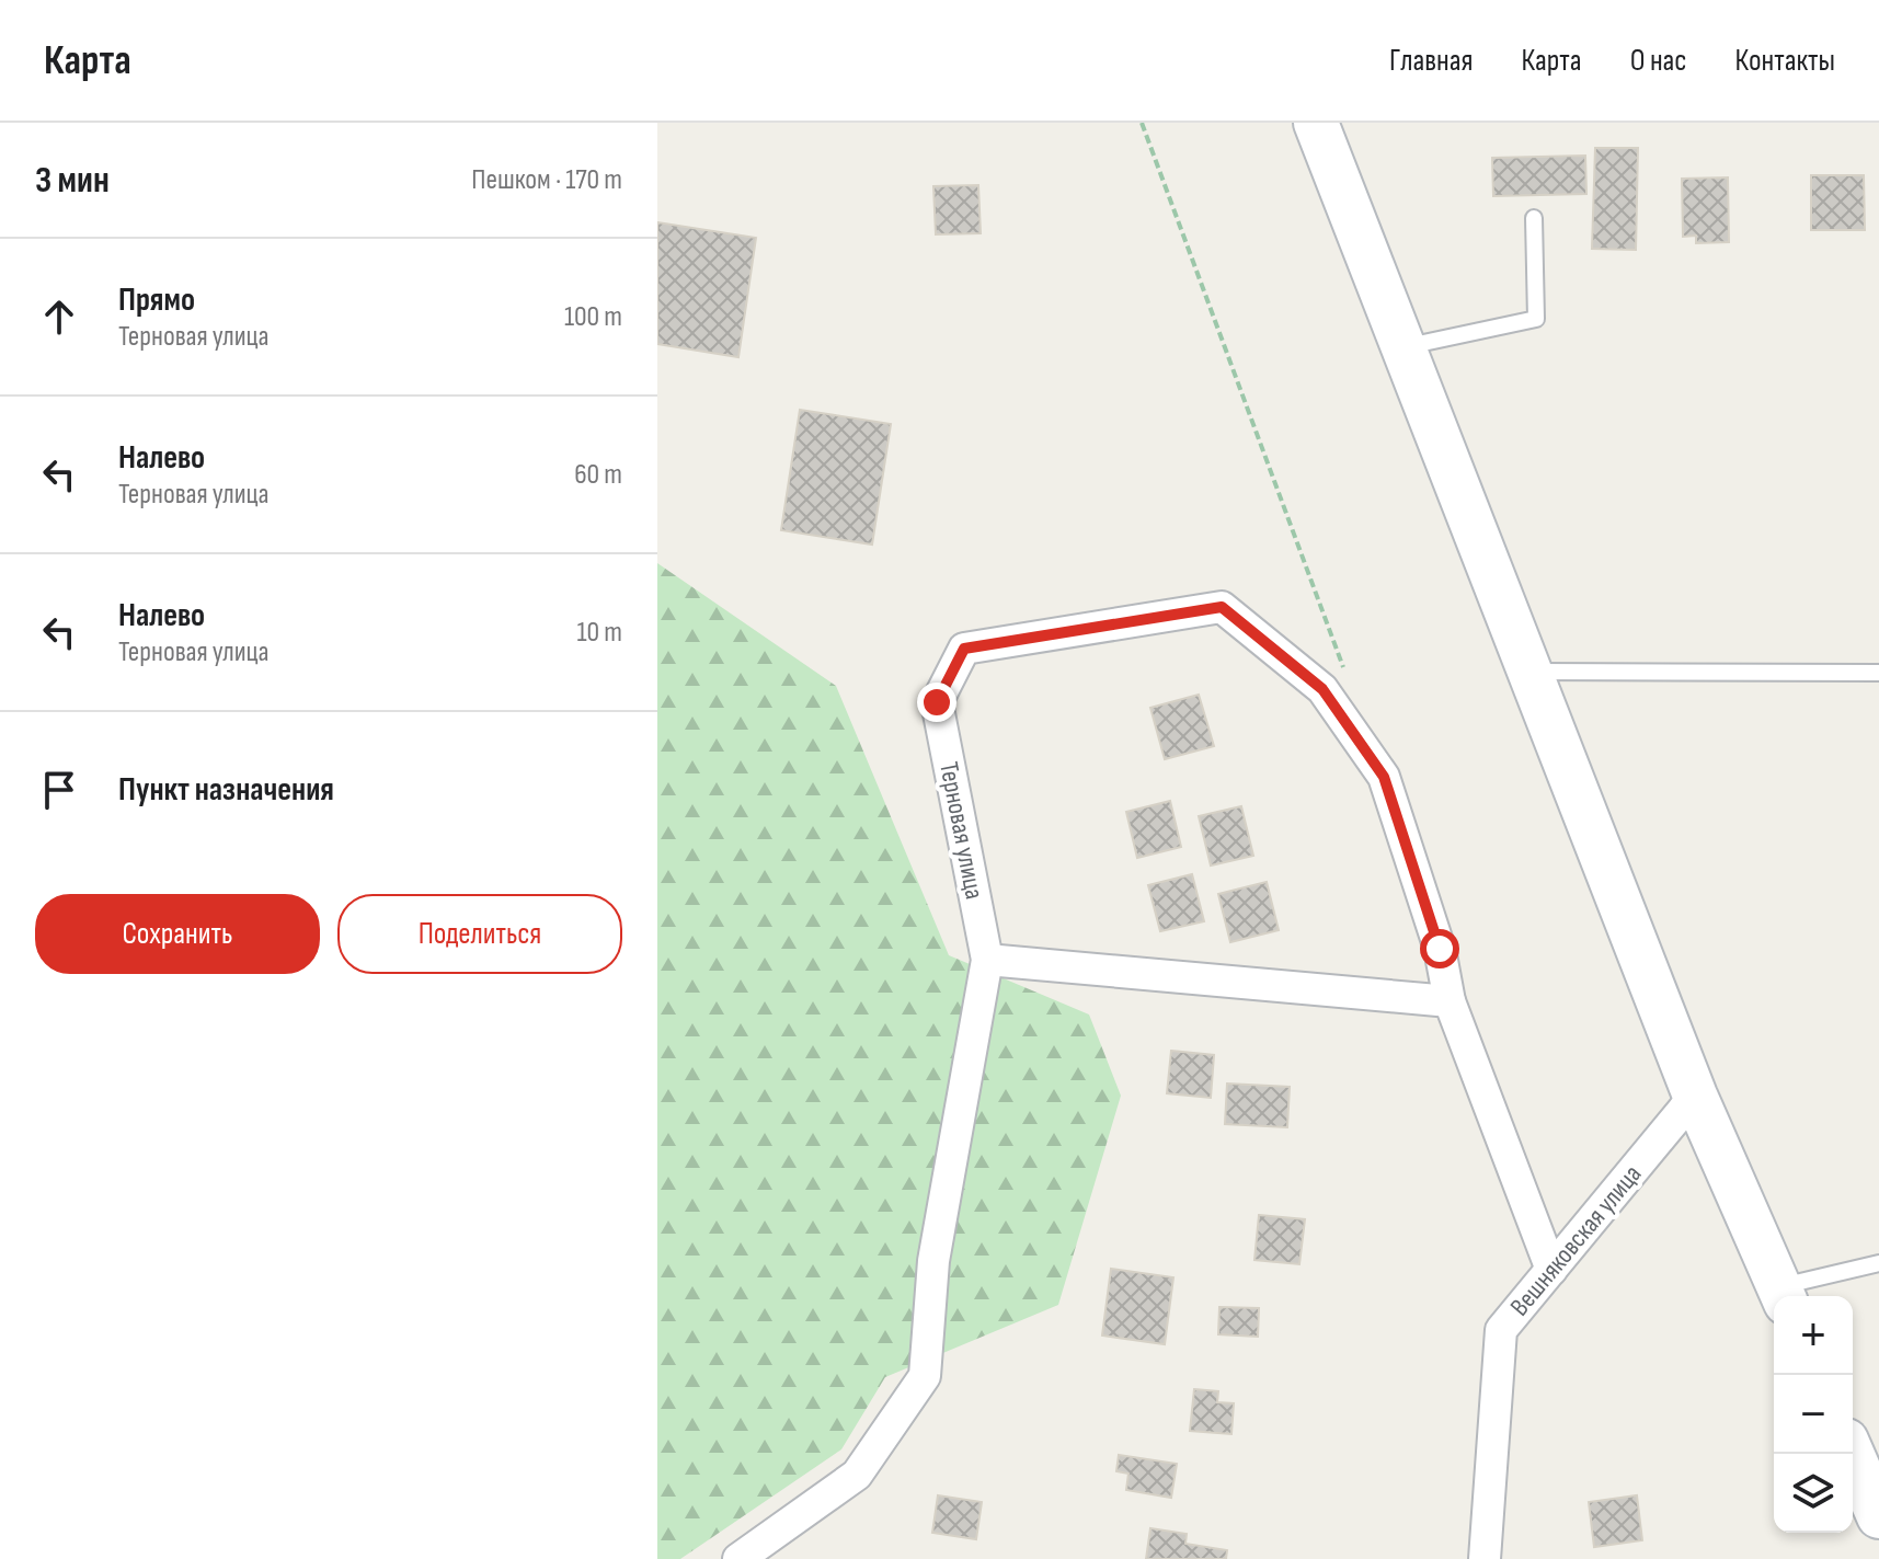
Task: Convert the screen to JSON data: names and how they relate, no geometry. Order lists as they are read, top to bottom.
{
  "streets": {
    "street": ["Терновая улица", "Вешняковская улица"]
  },
  "page": {
    "header": "Карта",
    "nav": [
      "Главная",
      "Карта",
      "О нас",
      "Контакты"
    ],
    "heading": ["3 мин", "Пешком · 170 m"],
    "list": [
      ["Прямо", "Терновая улица", "100 m"],
      ["Налево", "Терновая улица", "60 m"],
      ["Налево", "Терновая улица", "10 m"],
      "Пункт назначения"
    ],
    "buttons": ["Сохранить", "Поделиться"],
    "map_buttons": ["+", "−"]
  }
}
